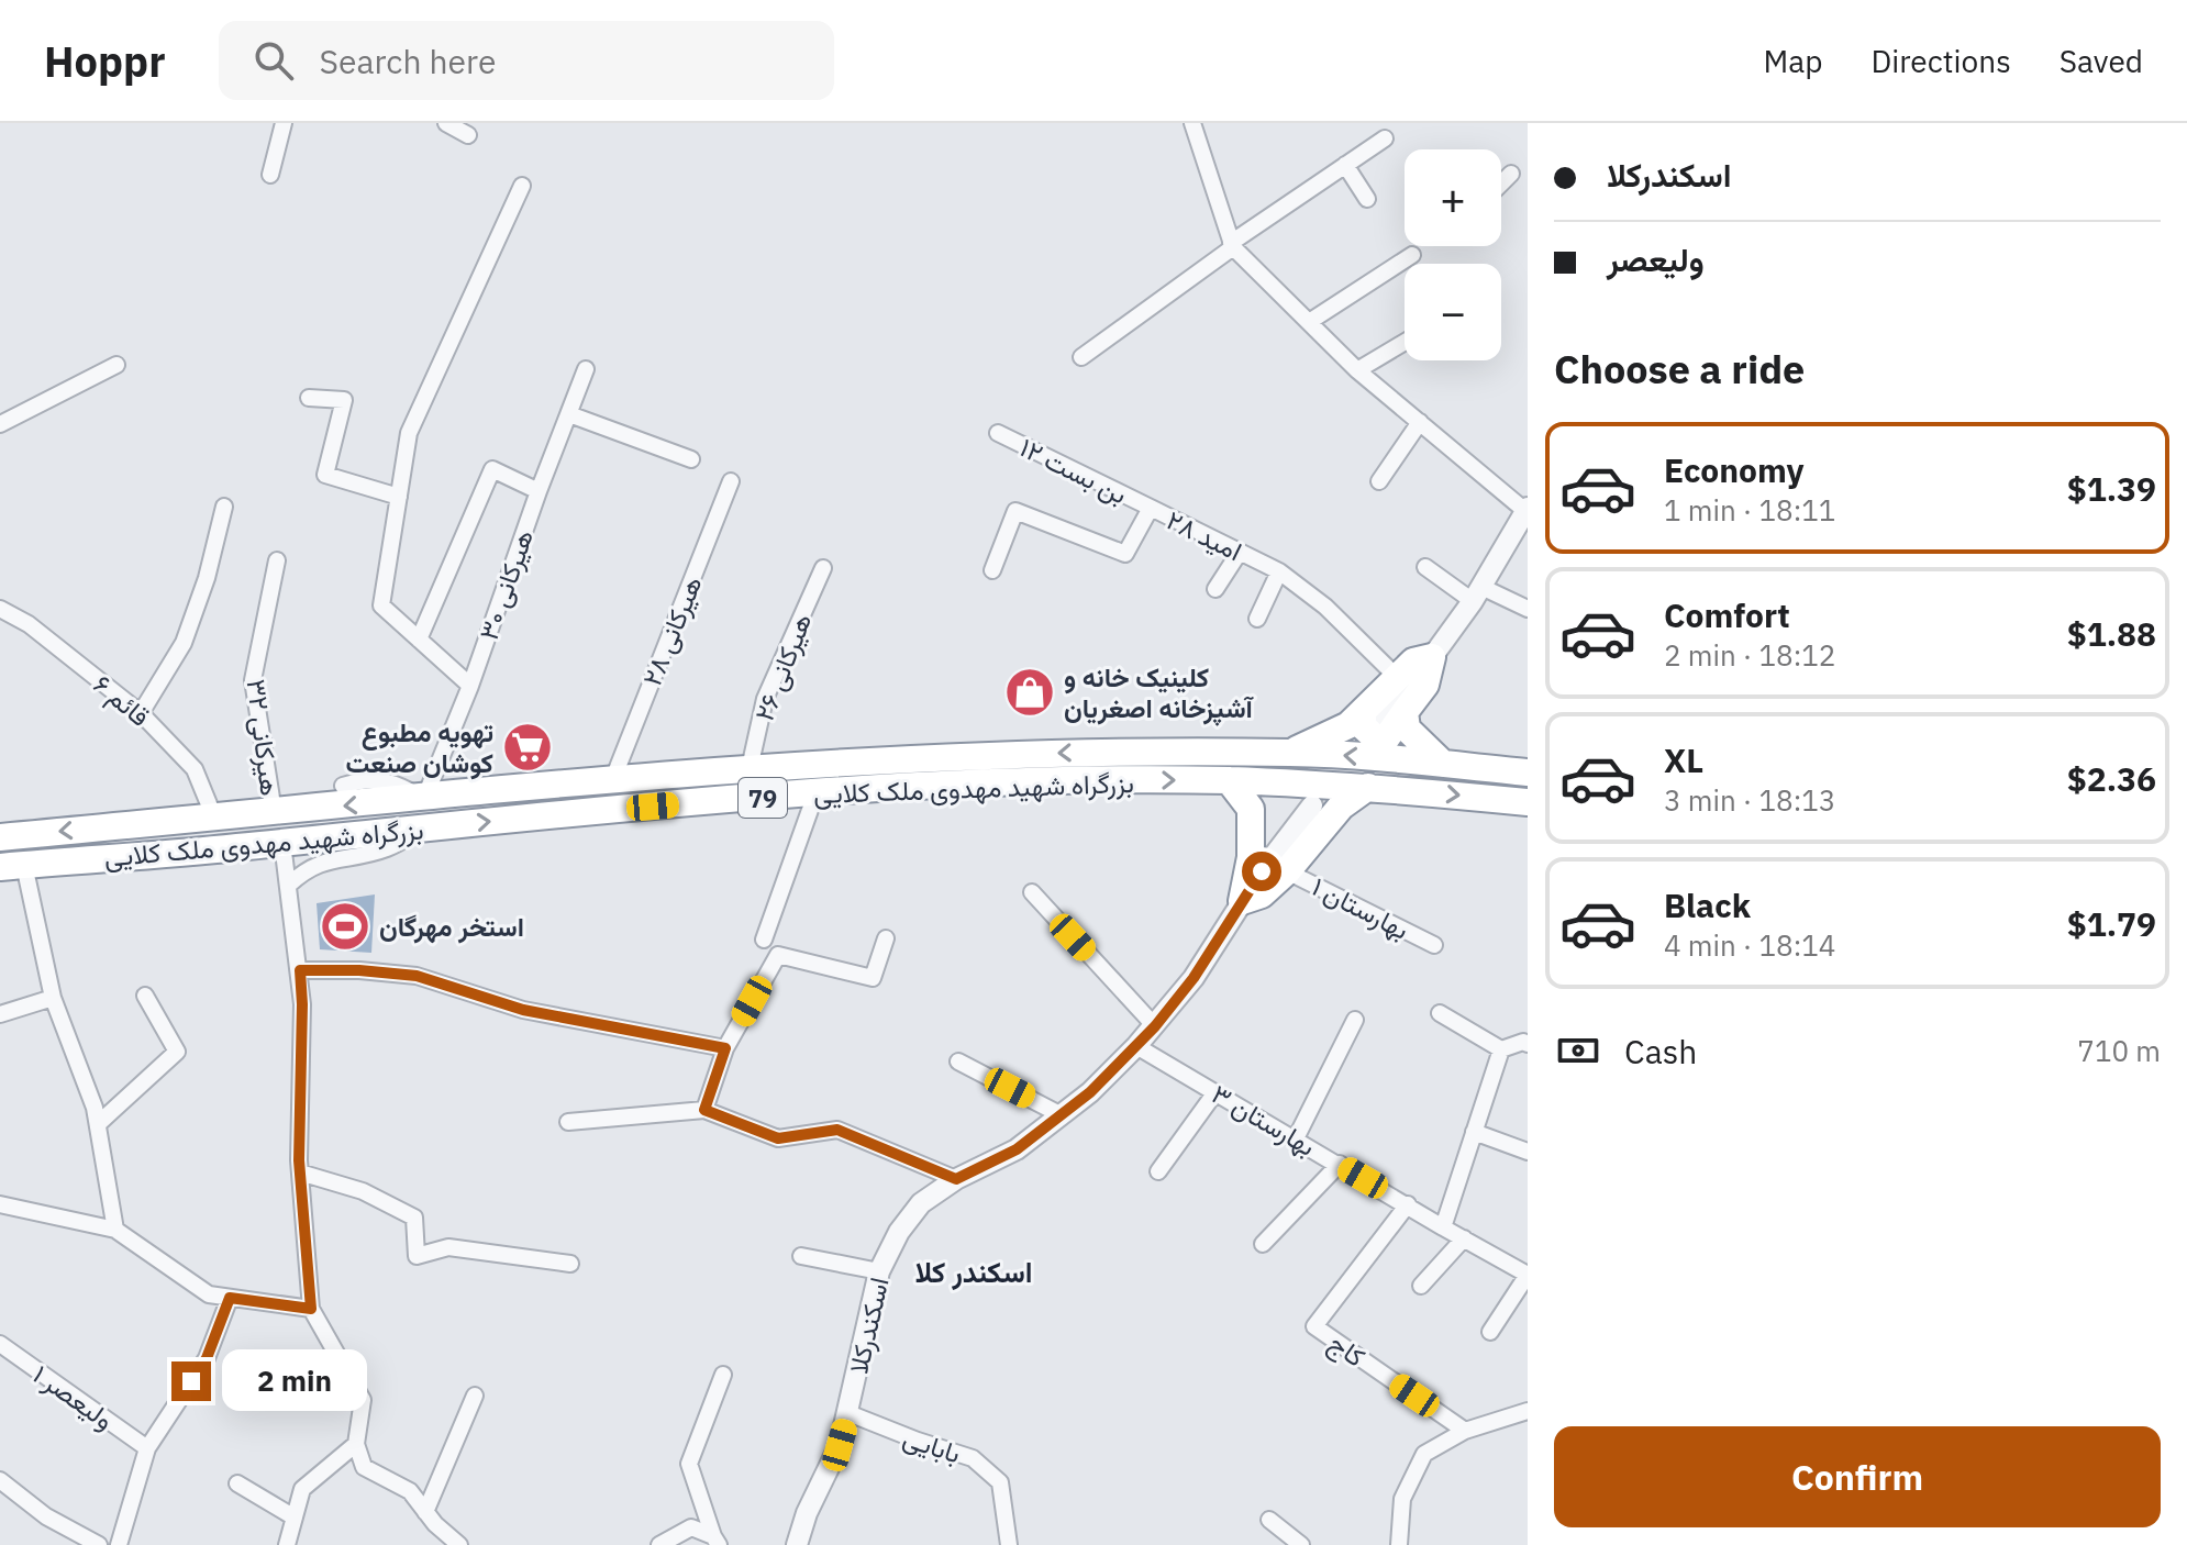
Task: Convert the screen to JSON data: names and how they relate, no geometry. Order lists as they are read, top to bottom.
{
  "streets": {
    "highway": ["بزرگراه شهید مهدوی ملک کلایی", "79"],
    "street": [
      "بن بست ۱۲",
      "امید ۲۸",
      "هیرکانی ۳۰",
      "هیرکانی ۲۸",
      "هیرکانی ۲۶",
      "قائم ۶",
      "هیرکانی ۳۲",
      "بهارستان ۱",
      "بهارستان ۳",
      "اسکندرکلا",
      "کاج",
      "ولیعصر ۱",
      "بابایی"
    ]
  },
  "crossings": [
    ["بن بست ۱۲", "امید ۲۸"],
    ["هیرکانی ۳۰", "بزرگراه شهید مهدوی ملک کلایی"],
    ["هیرکانی ۲۸", "بزرگراه شهید مهدوی ملک کلایی"],
    ["هیرکانی ۲۶", "بزرگراه شهید مهدوی ملک کلایی"],
    ["قائم ۶", "بزرگراه شهید مهدوی ملک کلایی"],
    ["هیرکانی ۳۲", "بزرگراه شهید مهدوی ملک کلایی"],
    ["بهارستان ۳", "اسکندرکلا"],
    ["بهارستان ۳", "کاج"],
    ["اسکندرکلا", "بابایی"]
  ],
  "districts": ["اسکندر کلا"],
  "places": {
    "shop": ["کلینیک خانه و آشپزخانه اصغریان"],
    "supermarket": ["تهویه مطبوع کوشان صنعت"],
    "sports": ["استخر مهرگان"]
  },
  "page": {
    "header": "Hoppr",
    "search": "Search here",
    "nav": ["Map", "Directions", "Saved"],
    "banner": ["اسکندرکلا", "ولیعصر"],
    "map_buttons": ["+", "−"],
    "heading": "Choose a ride",
    "list": [
      {
        "name": "Economy",
        "note": "1 min · 18:11",
        "value": "$1.39"
      },
      {
        "name": "Comfort",
        "note": "2 min · 18:12",
        "value": "$1.88"
      },
      {
        "name": "XL",
        "note": "3 min · 18:13",
        "value": "$2.36"
      },
      {
        "name": "Black",
        "note": "4 min · 18:14",
        "value": "$1.79"
      }
    ],
    "pay": ["Cash", "710 m"],
    "bubble": "2 min",
    "buttons": "Confirm"
  }
}
